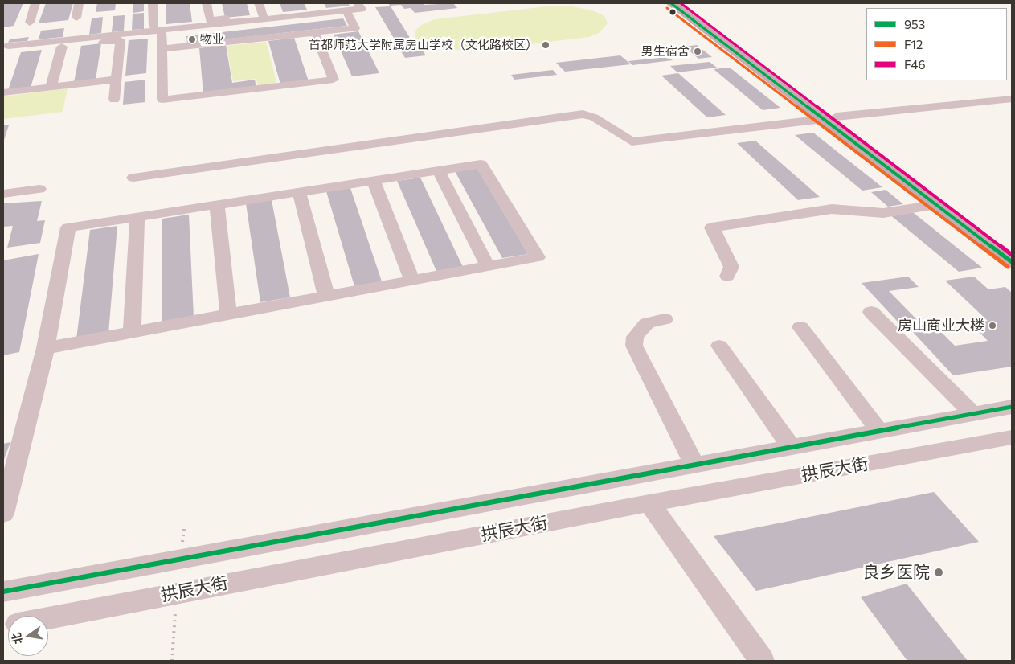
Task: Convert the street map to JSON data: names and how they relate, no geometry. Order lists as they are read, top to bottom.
{
  "streets": {
    "street": ["拱辰大街"]
  },
  "places": [
    "物业",
    "首都师范大学附属房山学校（文化路校区）",
    "男生宿舍",
    "房山商业大楼",
    "良乡医院"
  ],
  "lines": ["transit line 953", "transit line F46", "transit line F12"],
  "legend": ["953", "F12", "F46"],
  "north": "left"
}
